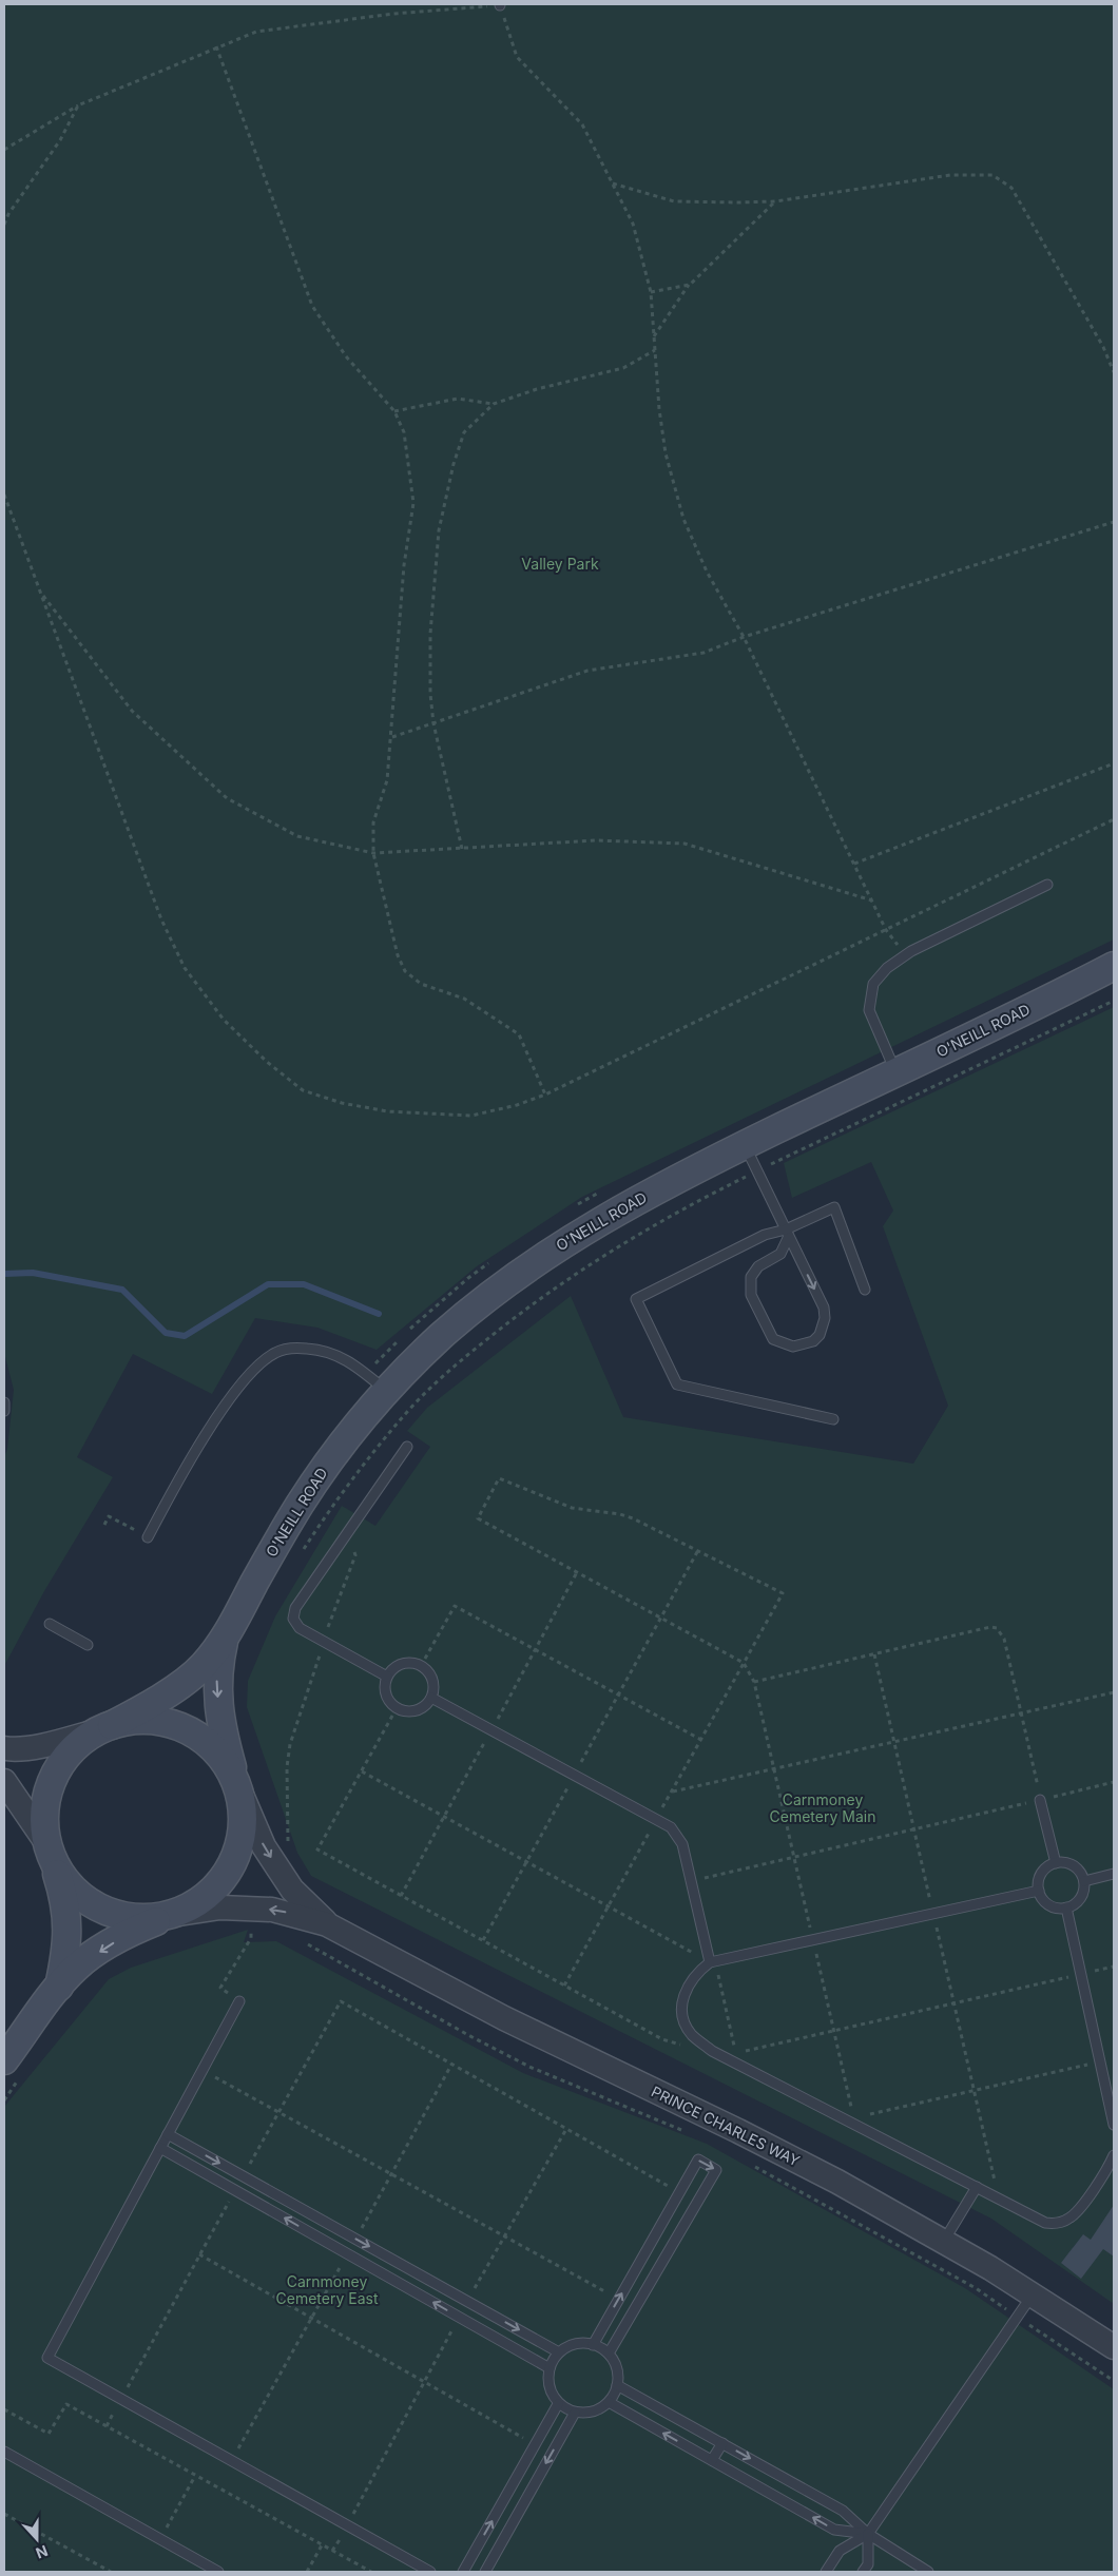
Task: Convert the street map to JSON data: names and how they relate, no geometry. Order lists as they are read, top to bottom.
{
  "streets": {
    "main road": ["O'NEILL ROAD"],
    "street": ["PRINCE CHARLES WAY"]
  },
  "crossings": [
    ["O'NEILL ROAD", "PRINCE CHARLES WAY"]
  ],
  "parks": ["Valley Park", "Carnmoney Cemetery Main", "Carnmoney Cemetery East"],
  "north": "bottom"
}
